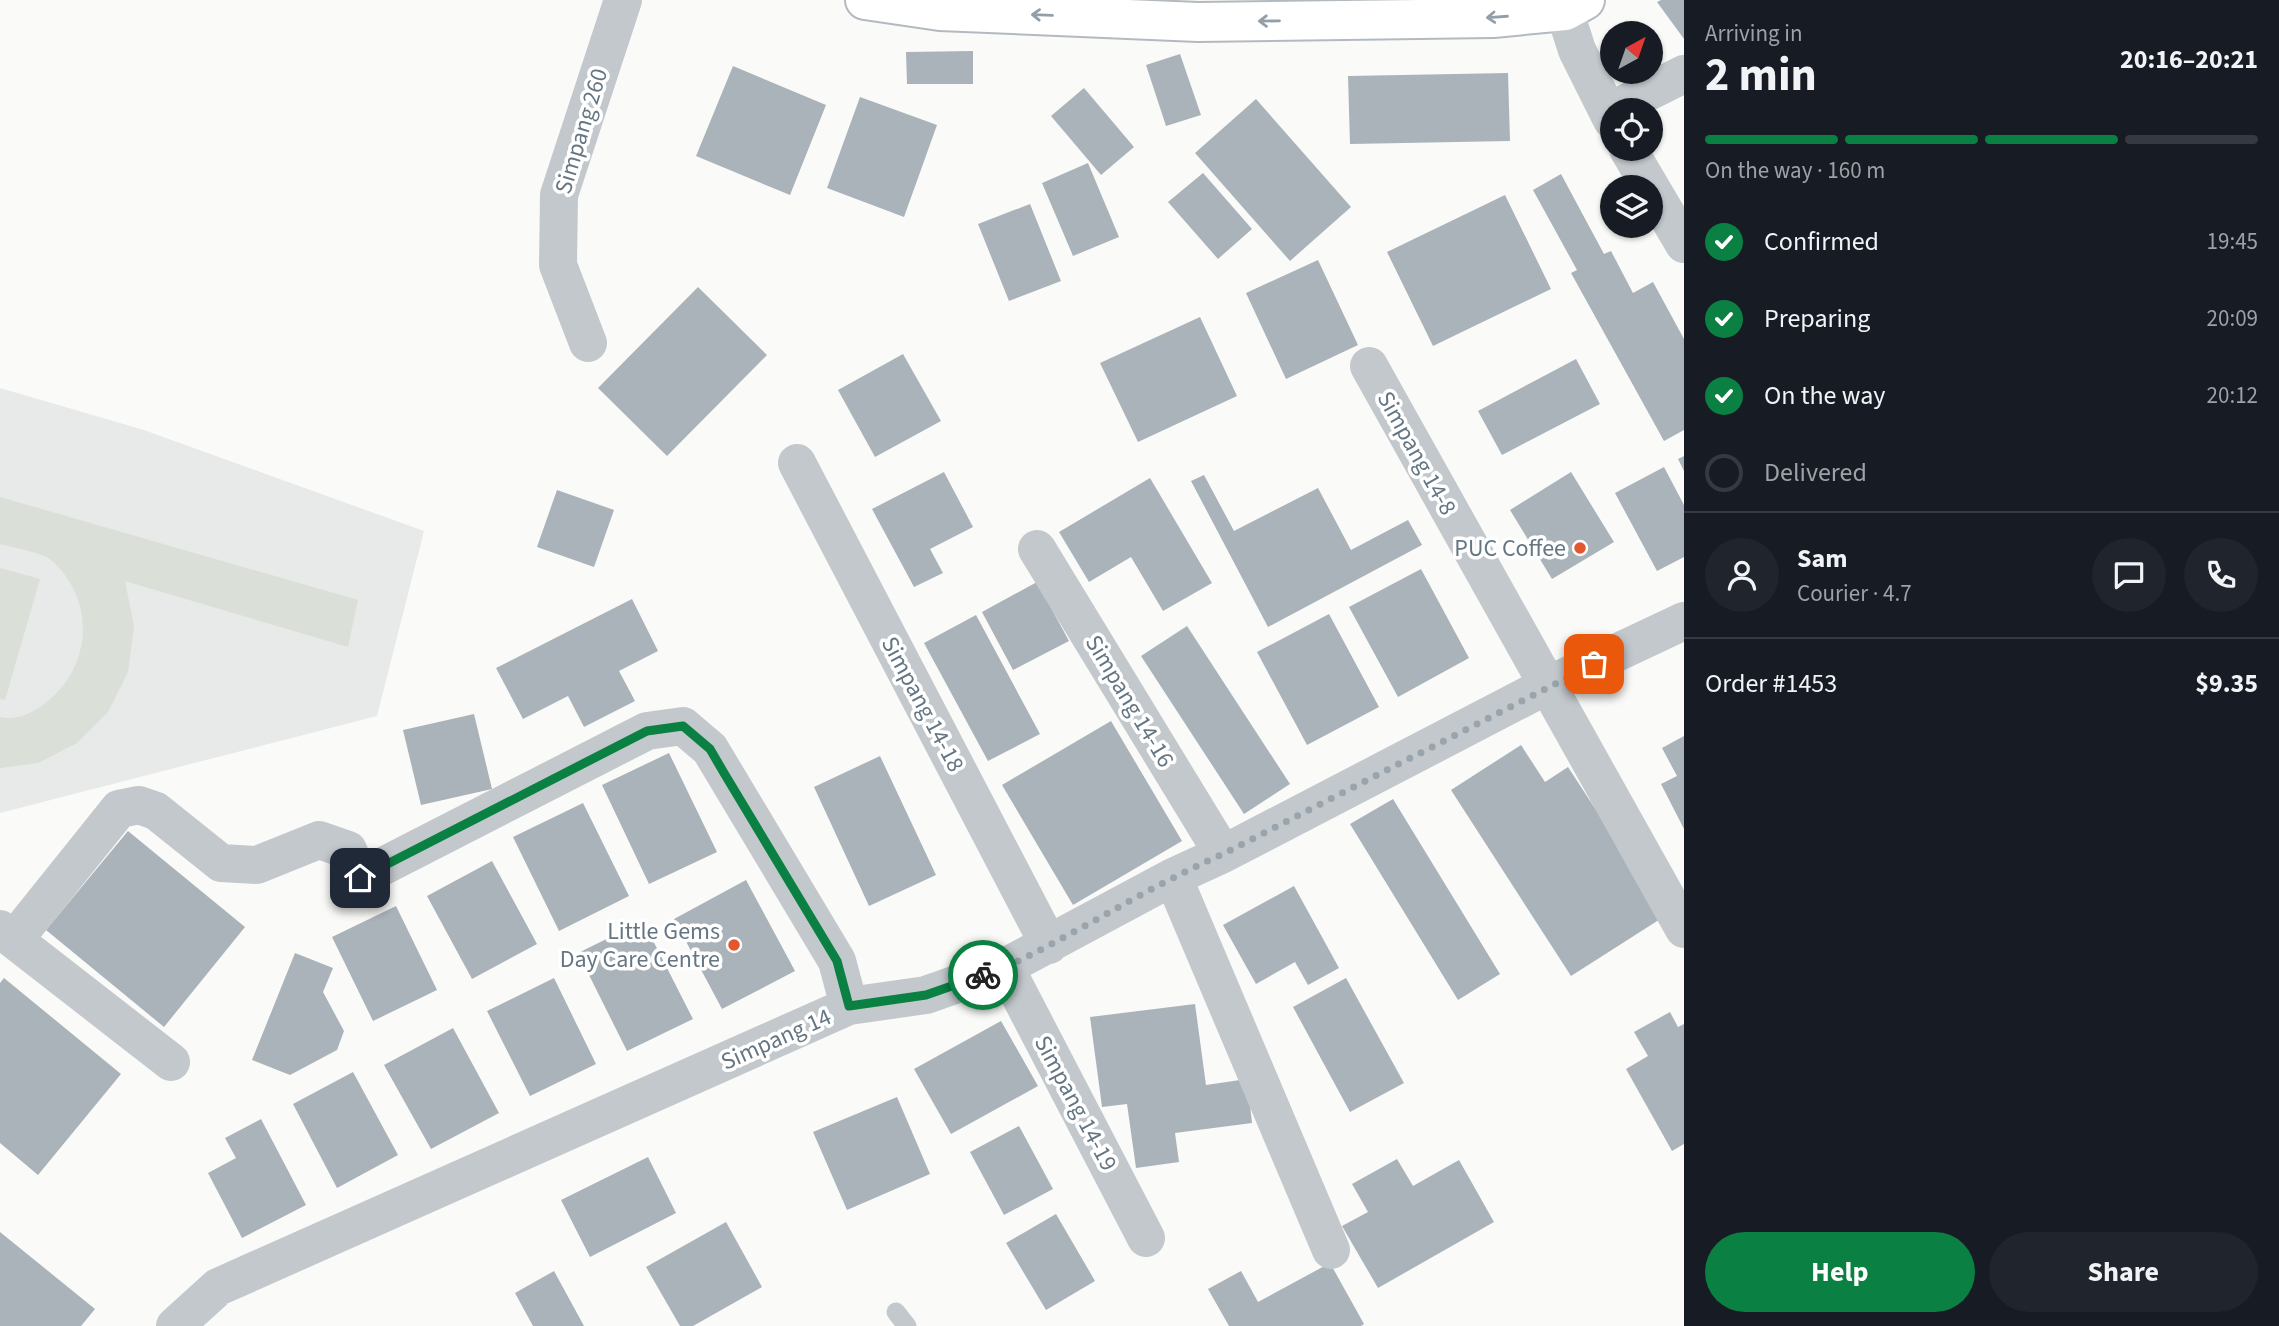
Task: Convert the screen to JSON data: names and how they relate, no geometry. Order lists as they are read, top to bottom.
{
  "streets": {
    "street": [
      "Simpang 260",
      "Simpang 14-8",
      "Simpang 14-16",
      "Simpang 14-18",
      "Simpang 14",
      "Simpang 14-19"
    ]
  },
  "crossings": [
    ["Simpang 14-8", "Simpang 14"],
    ["Simpang 14-16", "Simpang 14"],
    ["Simpang 14-18", "Simpang 14"],
    ["Simpang 14", "Simpang 14-19"]
  ],
  "places": ["PUC Coffee", "Little Gems Day Care Centre"],
  "north": "top right",
  "page": {
    "heading": ["2 min", "Arriving in", "20:16–20:21"],
    "panel": [
      "Sam",
      "Courier · 4.7",
      "Order #1453",
      "$9.35"
    ],
    "bar": "On the way · 160 m",
    "list": [
      ["Confirmed", "19:45"],
      ["Preparing", "20:09"],
      ["On the way", "20:12"],
      "Delivered"
    ],
    "buttons": ["Help", "Share"]
  }
}
